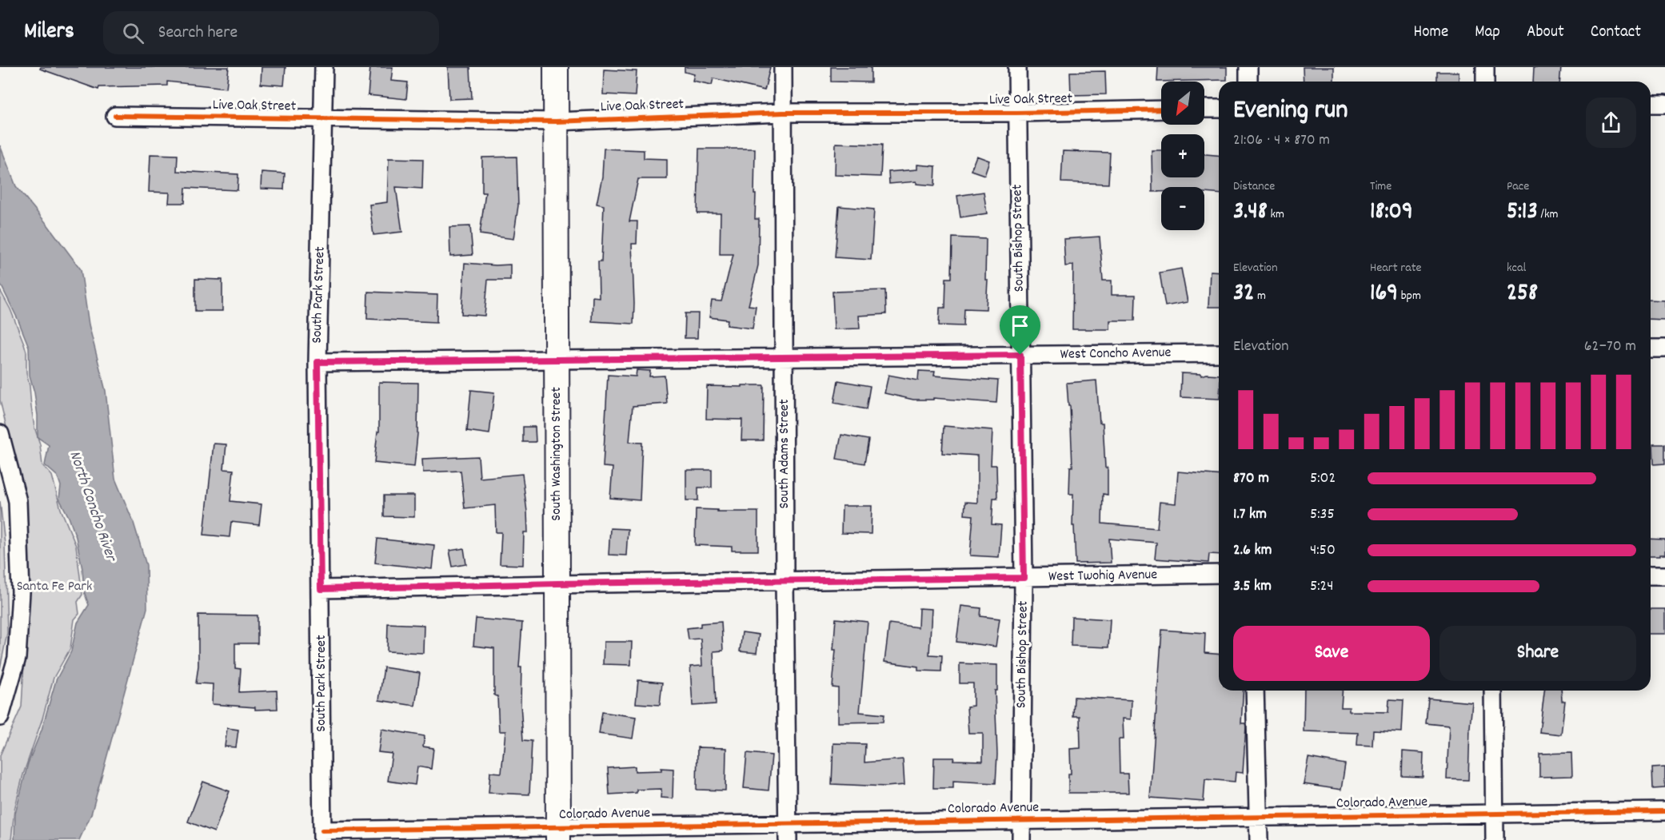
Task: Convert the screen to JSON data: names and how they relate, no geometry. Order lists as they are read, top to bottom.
{
  "streets": {
    "street": [
      "Live Oak Street",
      "South Bishop Street",
      "South Park Street",
      "West Concho Avenue",
      "South Washington Street",
      "South Adams Street",
      "West Twohig Avenue",
      "Colorado Avenue"
    ]
  },
  "crossings": [
    ["Live Oak Street", "South Bishop Street"],
    ["Live Oak Street", "South Park Street"],
    ["Live Oak Street", "South Washington Street"],
    ["Live Oak Street", "South Adams Street"],
    ["South Bishop Street", "West Concho Avenue"],
    ["South Bishop Street", "West Twohig Avenue"],
    ["South Bishop Street", "Colorado Avenue"],
    ["South Park Street", "West Concho Avenue"],
    ["South Park Street", "West Twohig Avenue"],
    ["South Park Street", "Colorado Avenue"],
    ["West Concho Avenue", "South Washington Street"],
    ["West Concho Avenue", "South Adams Street"],
    ["South Washington Street", "West Twohig Avenue"],
    ["South Washington Street", "Colorado Avenue"],
    ["South Adams Street", "West Twohig Avenue"],
    ["South Adams Street", "Colorado Avenue"]
  ],
  "water": ["North Concho River"],
  "parks": ["Santa Fe Park"],
  "north": "bottom left",
  "page": {
    "header": "Milers",
    "search": "Search here",
    "nav": [
      "Home",
      "Map",
      "About",
      "Contact"
    ],
    "map_buttons": ["+", "−"],
    "heading": ["Evening run", "21:06 · 4 × 870 m"],
    "stats": [
      ["Distance", "3.48 km"],
      ["Time", "18:09"],
      ["Pace", "5:13 /km"],
      ["Elevation", "32 m"],
      ["Heart rate", "169 bpm"],
      ["kcal", "258"]
    ],
    "chart": ["Elevation", "62–70 m"],
    "list": [
      {
        "name": "870 m",
        "note": "5:02"
      },
      {
        "name": "1.7 km",
        "note": "5:35"
      },
      {
        "name": "2.6 km",
        "note": "4:50"
      },
      {
        "name": "3.5 km",
        "note": "5:24"
      }
    ],
    "buttons": ["Save", "Share"]
  }
}
